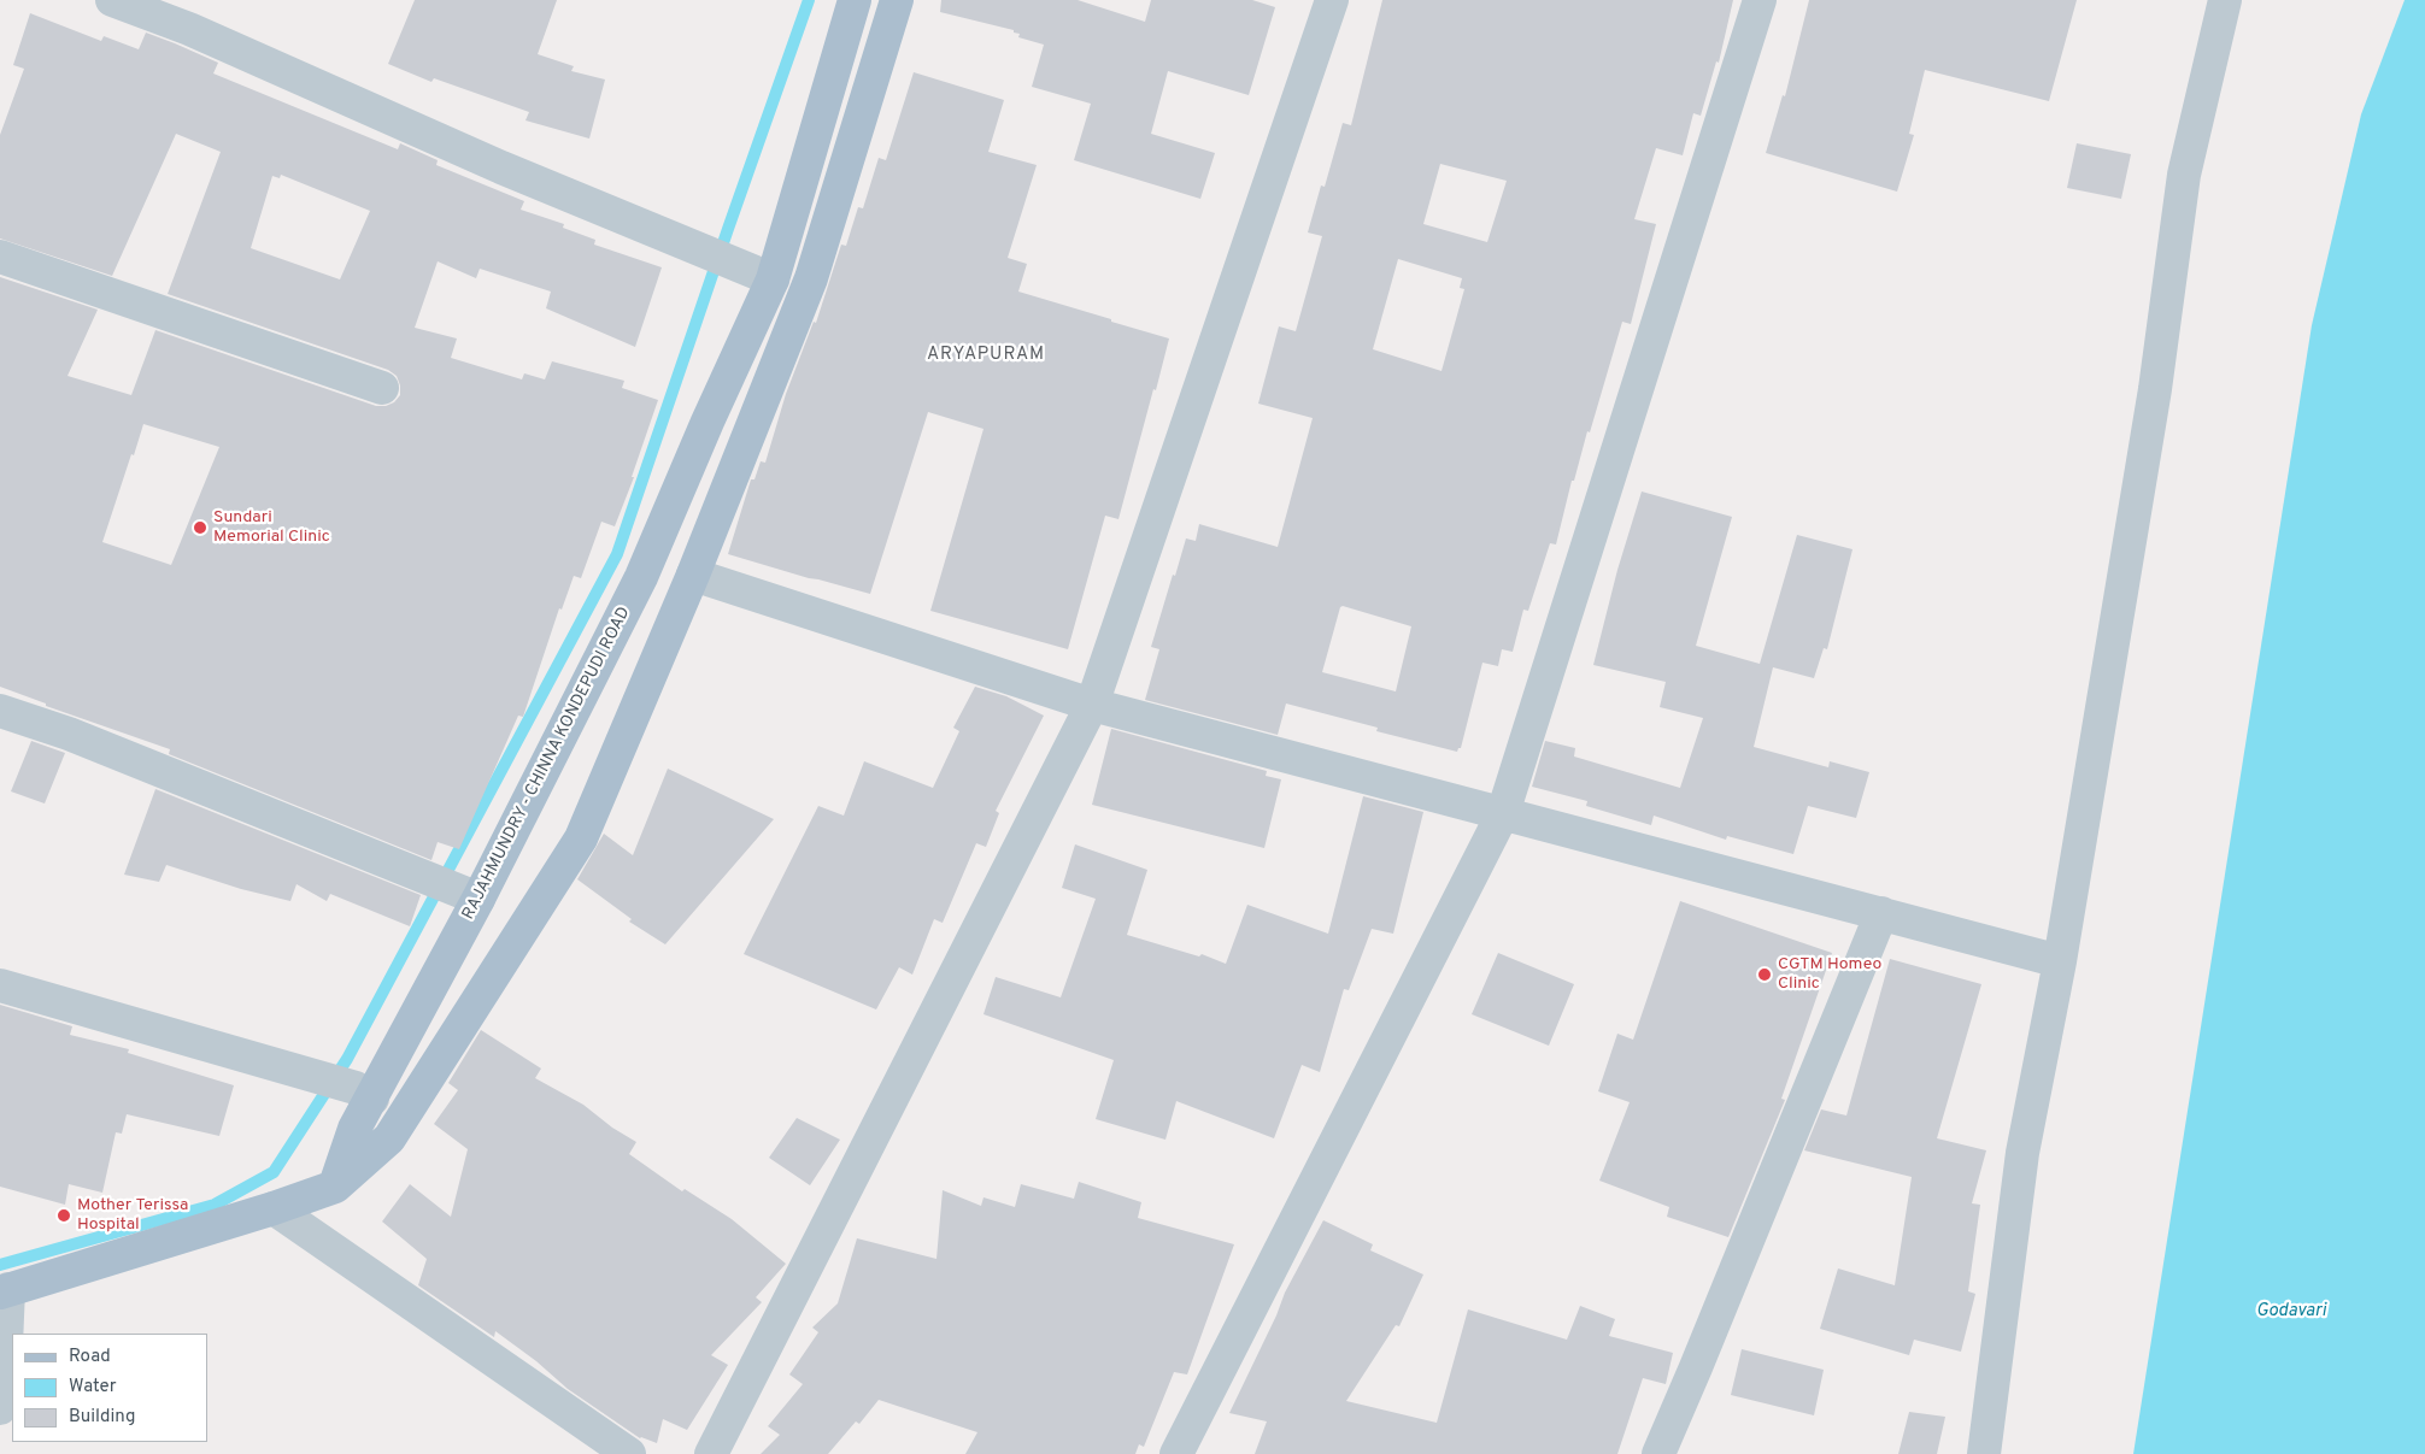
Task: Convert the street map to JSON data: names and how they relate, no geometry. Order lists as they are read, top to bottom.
{
  "streets": {
    "main road": ["RAJAHMUNDRY - CHINNA KONDEPUDI ROAD"]
  },
  "districts": ["ARYAPURAM"],
  "water": ["Godavari"],
  "places": ["Sundari Memorial Clinic", "CGTM Homeo Clinic", "Mother Terissa Hospital"],
  "legend": ["Road", "Water", "Building"]
}
